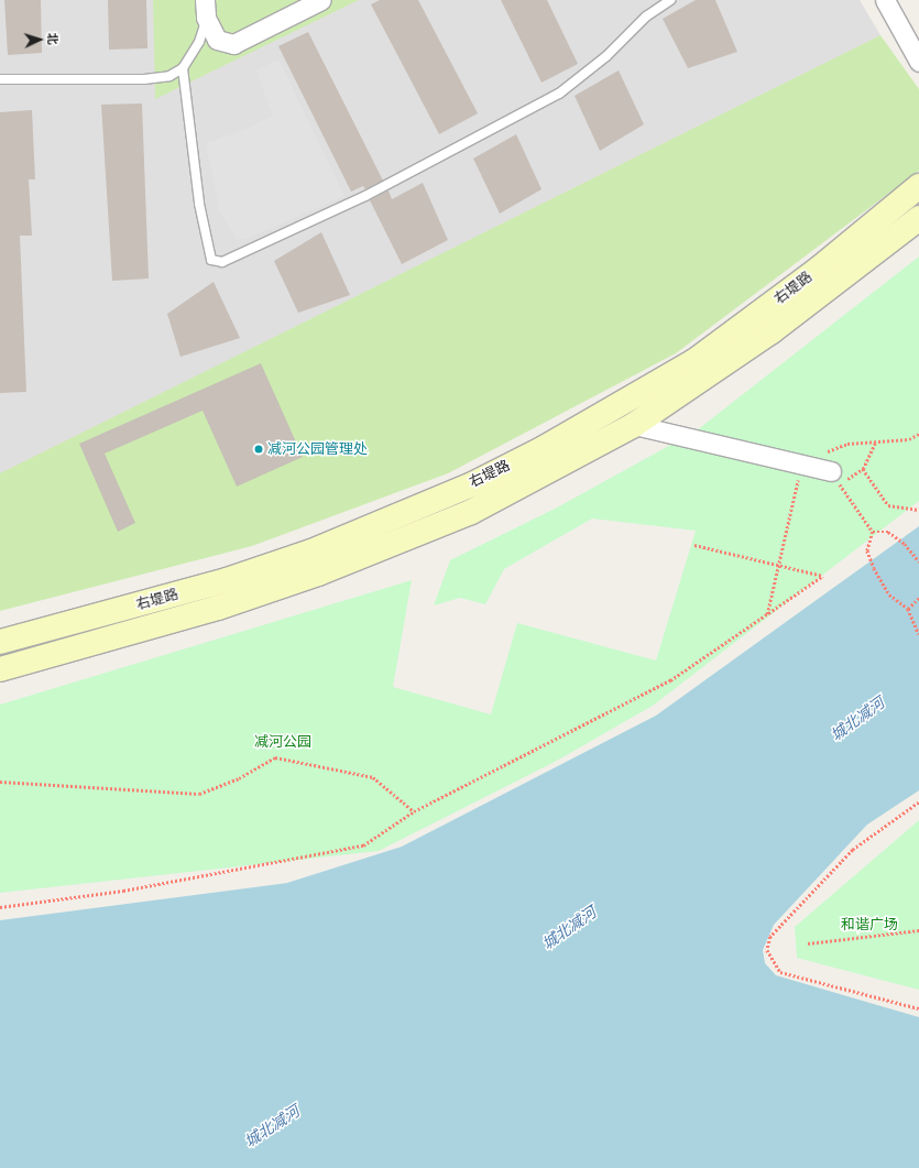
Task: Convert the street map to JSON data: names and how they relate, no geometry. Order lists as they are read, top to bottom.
{
  "streets": {
    "main road": ["右堤路"]
  },
  "water": ["城北减河"],
  "parks": ["减河公园", "和谐广场"],
  "places": ["减河公园管理处"],
  "north": "right"
}
